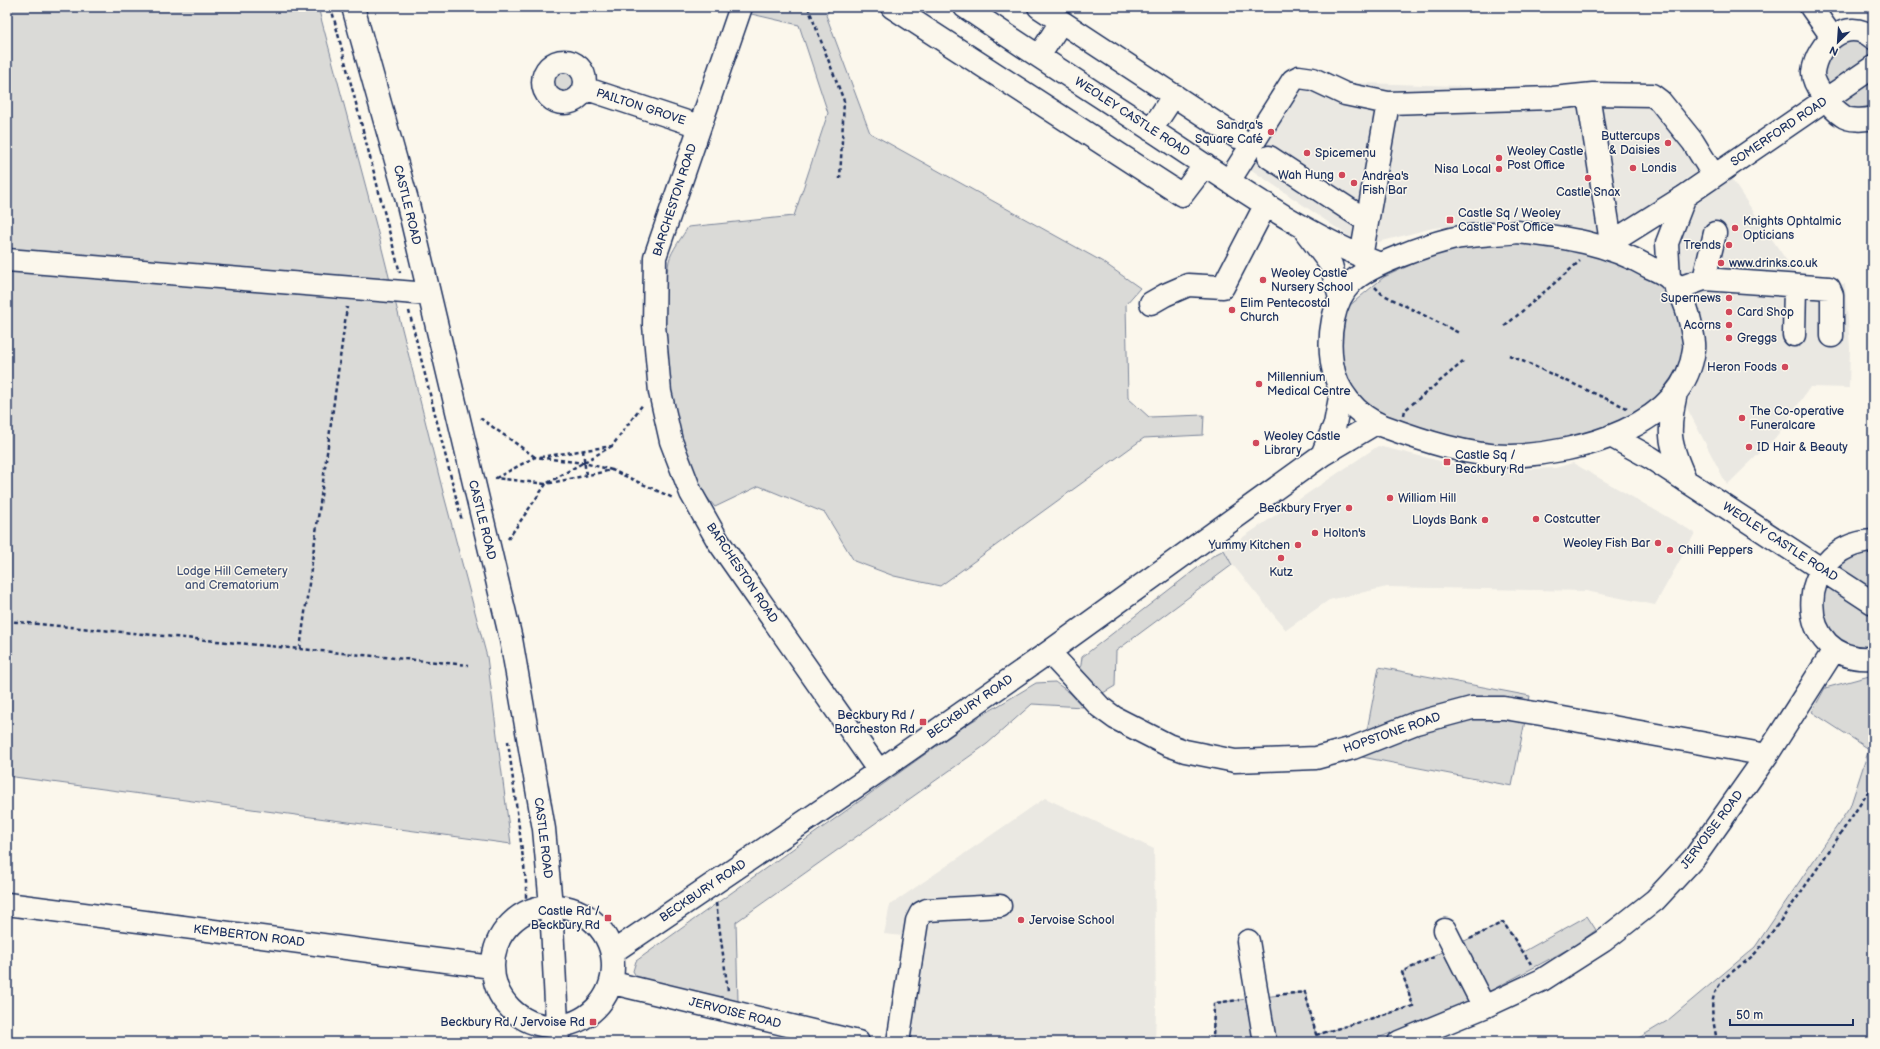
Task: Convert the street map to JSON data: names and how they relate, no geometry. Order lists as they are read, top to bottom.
{
  "streets": {
    "street": [
      "PAILTON GROVE",
      "WEOLEY CASTLE ROAD",
      "SOMERFORD ROAD",
      "BARCHESTON ROAD",
      "CASTLE ROAD",
      "BECKBURY ROAD",
      "HOPSTONE ROAD",
      "JERVOISE ROAD",
      "KEMBERTON ROAD"
    ]
  },
  "crossings": [
    ["PAILTON GROVE", "BARCHESTON ROAD"],
    ["BARCHESTON ROAD", "BECKBURY ROAD"],
    ["BECKBURY ROAD", "HOPSTONE ROAD"],
    ["HOPSTONE ROAD", "JERVOISE ROAD"]
  ],
  "parks": ["Lodge Hill Cemetery and Crematorium"],
  "places": {
    "other": [
      "Sandra's Square Café",
      "Buttercups & Daisies",
      "Spicemenu",
      "Weoley Castle Post Office",
      "Londis",
      "Nisa Local",
      "Wah Hung",
      "Castle Snax",
      "Andrea's Fish Bar",
      "Knights Ophtalmic Opticians",
      "Trends",
      "www.drinks.co.uk",
      "Weoley Castle Nursery School",
      "Supernews",
      "Elim Pentecostal Church",
      "Card Shop",
      "Acorns",
      "Greggs",
      "Heron Foods",
      "Millennium Medical Centre",
      "The Co-operative Funeralcare",
      "Weoley Castle Library",
      "ID Hair & Beauty",
      "William Hill",
      "Beckbury Fryer",
      "Costcutter",
      "Lloyds Bank",
      "Holton's",
      "Weoley Fish Bar",
      "Yummy Kitchen",
      "Chilli Peppers",
      "Kutz",
      "Jervoise School"
    ],
    "transit": [
      "Castle Sq / Weoley Castle Post Office",
      "Castle Sq / Beckbury Rd",
      "Beckbury Rd / Barcheston Rd",
      "Castle Rd / Beckbury Rd",
      "Beckbury Rd / Jervoise Rd"
    ]
  },
  "scale_bar": "50 m",
  "north": "bottom left"
}
